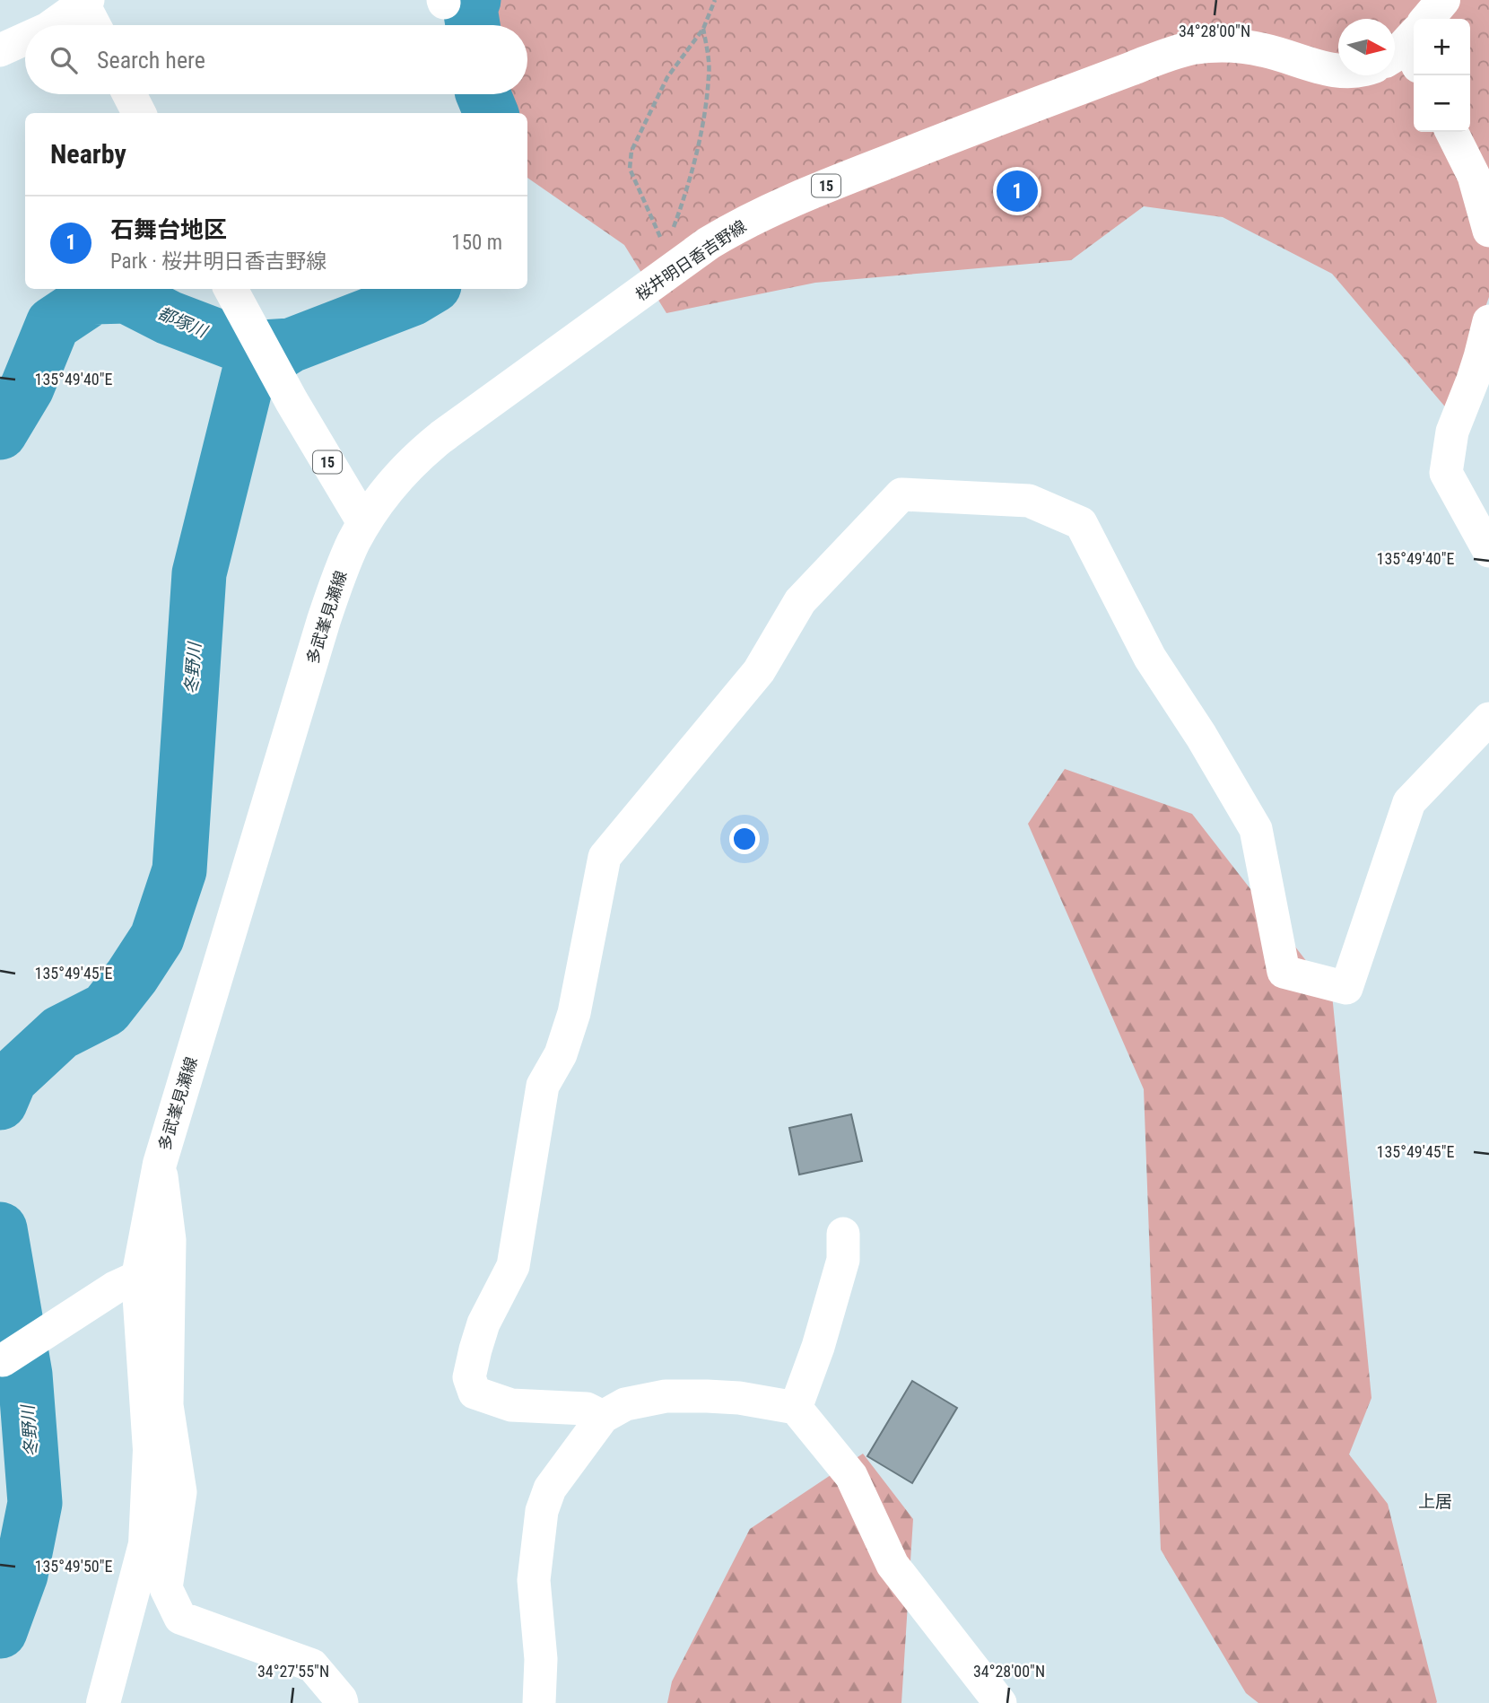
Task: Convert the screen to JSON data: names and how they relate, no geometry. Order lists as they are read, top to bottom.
{
  "streets": {
    "main road": ["15", "桜井明日香吉野線", "多武峯見瀬線"]
  },
  "crossings": [
    ["15", "桜井明日香吉野線"],
    ["15", "多武峯見瀬線"],
    ["桜井明日香吉野線", "多武峯見瀬線"]
  ],
  "districts": ["上居"],
  "water": ["都塚川", "冬野川"],
  "north": "right",
  "page": {
    "map_buttons": ["+", "−"],
    "search": "Search here",
    "heading": "Nearby",
    "pins": "1",
    "list": [
      {
        "mark": "1",
        "name": "石舞台地区",
        "note": "Park · 桜井明日香吉野線",
        "value": "150 m"
      }
    ]
  },
  "coordinates": [
    "34°28'00\"N",
    "135°49'40\"E",
    "135°49'45\"E",
    "135°49'50\"E",
    "34°27'55\"N"
  ]
}
